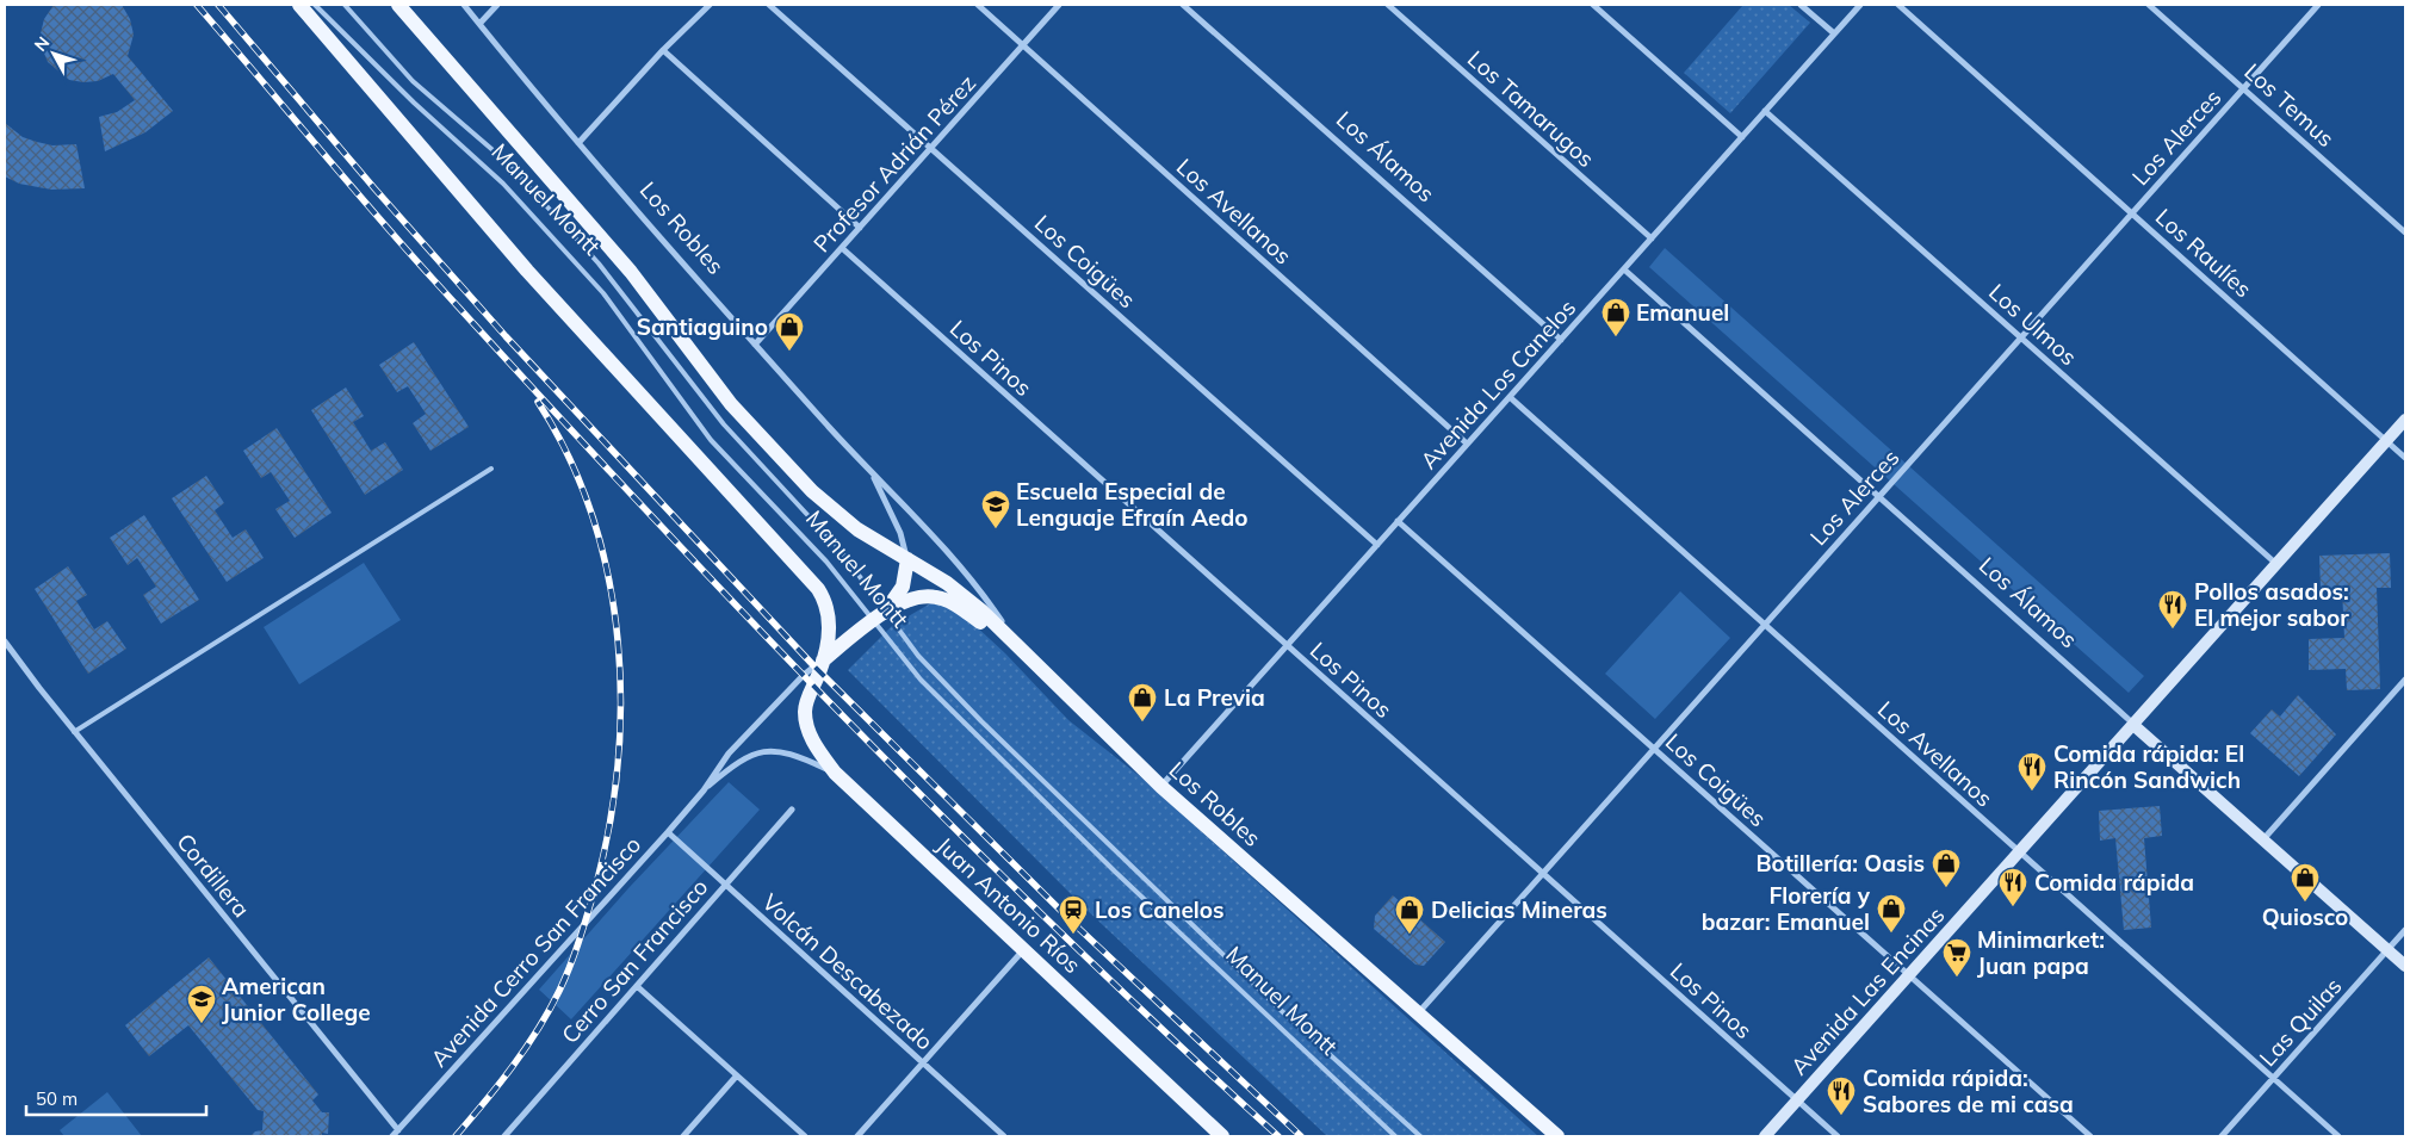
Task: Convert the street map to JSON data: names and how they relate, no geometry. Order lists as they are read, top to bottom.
{
  "streets": {
    "main road": ["Manuel Montt", "Los Robles", "Juan Antonio Ríos"],
    "street": [
      "Los Temus",
      "Los Tamarugos",
      "Los Alerces",
      "Los Álamos",
      "Profesor Adrián Pérez",
      "Los Avellanos",
      "Los Raulíes",
      "Los Coigües",
      "Los Ulmos",
      "Los Pinos",
      "Avenida Los Canelos",
      "Cordillera",
      "Avenida Cerro San Francisco",
      "Cerro San Francisco",
      "Volcán Descabezado",
      "Avenida Las Encinas",
      "Las Quilas"
    ]
  },
  "crossings": [
    ["Los Temus", "Los Alerces"],
    ["Los Tamarugos", "Avenida Los Canelos"],
    ["Los Alerces", "Los Álamos"],
    ["Los Alerces", "Los Avellanos"],
    ["Los Alerces", "Los Robles"],
    ["Los Alerces", "Los Raulíes"],
    ["Los Alerces", "Los Coigües"],
    ["Los Alerces", "Los Ulmos"],
    ["Los Alerces", "Los Pinos"],
    ["Los Álamos", "Avenida Los Canelos"],
    ["Los Álamos", "Avenida Las Encinas"],
    ["Los Álamos", "Las Quilas"],
    ["Profesor Adrián Pérez", "Los Avellanos"],
    ["Profesor Adrián Pérez", "Los Robles"],
    ["Profesor Adrián Pérez", "Los Coigües"],
    ["Profesor Adrián Pérez", "Los Pinos"],
    ["Manuel Montt", "Los Robles"],
    ["Manuel Montt", "Juan Antonio Ríos"],
    ["Los Avellanos", "Avenida Los Canelos"],
    ["Los Avellanos", "Avenida Las Encinas"],
    ["Los Avellanos", "Las Quilas"],
    ["Los Robles", "Avenida Los Canelos"],
    ["Los Raulíes", "Avenida Las Encinas"],
    ["Los Coigües", "Avenida Los Canelos"],
    ["Los Coigües", "Avenida Las Encinas"],
    ["Los Ulmos", "Avenida Los Canelos"],
    ["Los Ulmos", "Avenida Las Encinas"],
    ["Los Pinos", "Avenida Los Canelos"],
    ["Los Pinos", "Avenida Las Encinas"],
    ["Cordillera", "Avenida Cerro San Francisco"],
    ["Avenida Cerro San Francisco", "Volcán Descabezado"],
    ["Cerro San Francisco", "Volcán Descabezado"]
  ],
  "places": {
    "shop": [
      "Emanuel",
      "Santiaguino",
      "La Previa",
      "Botillería: Oasis",
      "Quiosco",
      "Florería y bazar: Emanuel",
      "Delicias Mineras"
    ],
    "school or university": ["Escuela Especial de Lenguaje Efraín Aedo", "American Junior College"],
    "restaurant": [
      "Pollos asados: El mejor sabor",
      "Comida rápida: El Rincón Sandwich",
      "Comida rápida",
      "Comida rápida: Sabores de mi casa"
    ],
    "station": ["Los Canelos"],
    "supermarket": ["Minimarket: Juan papa"]
  },
  "scale_bar": "50 m",
  "north": "top left"
}
